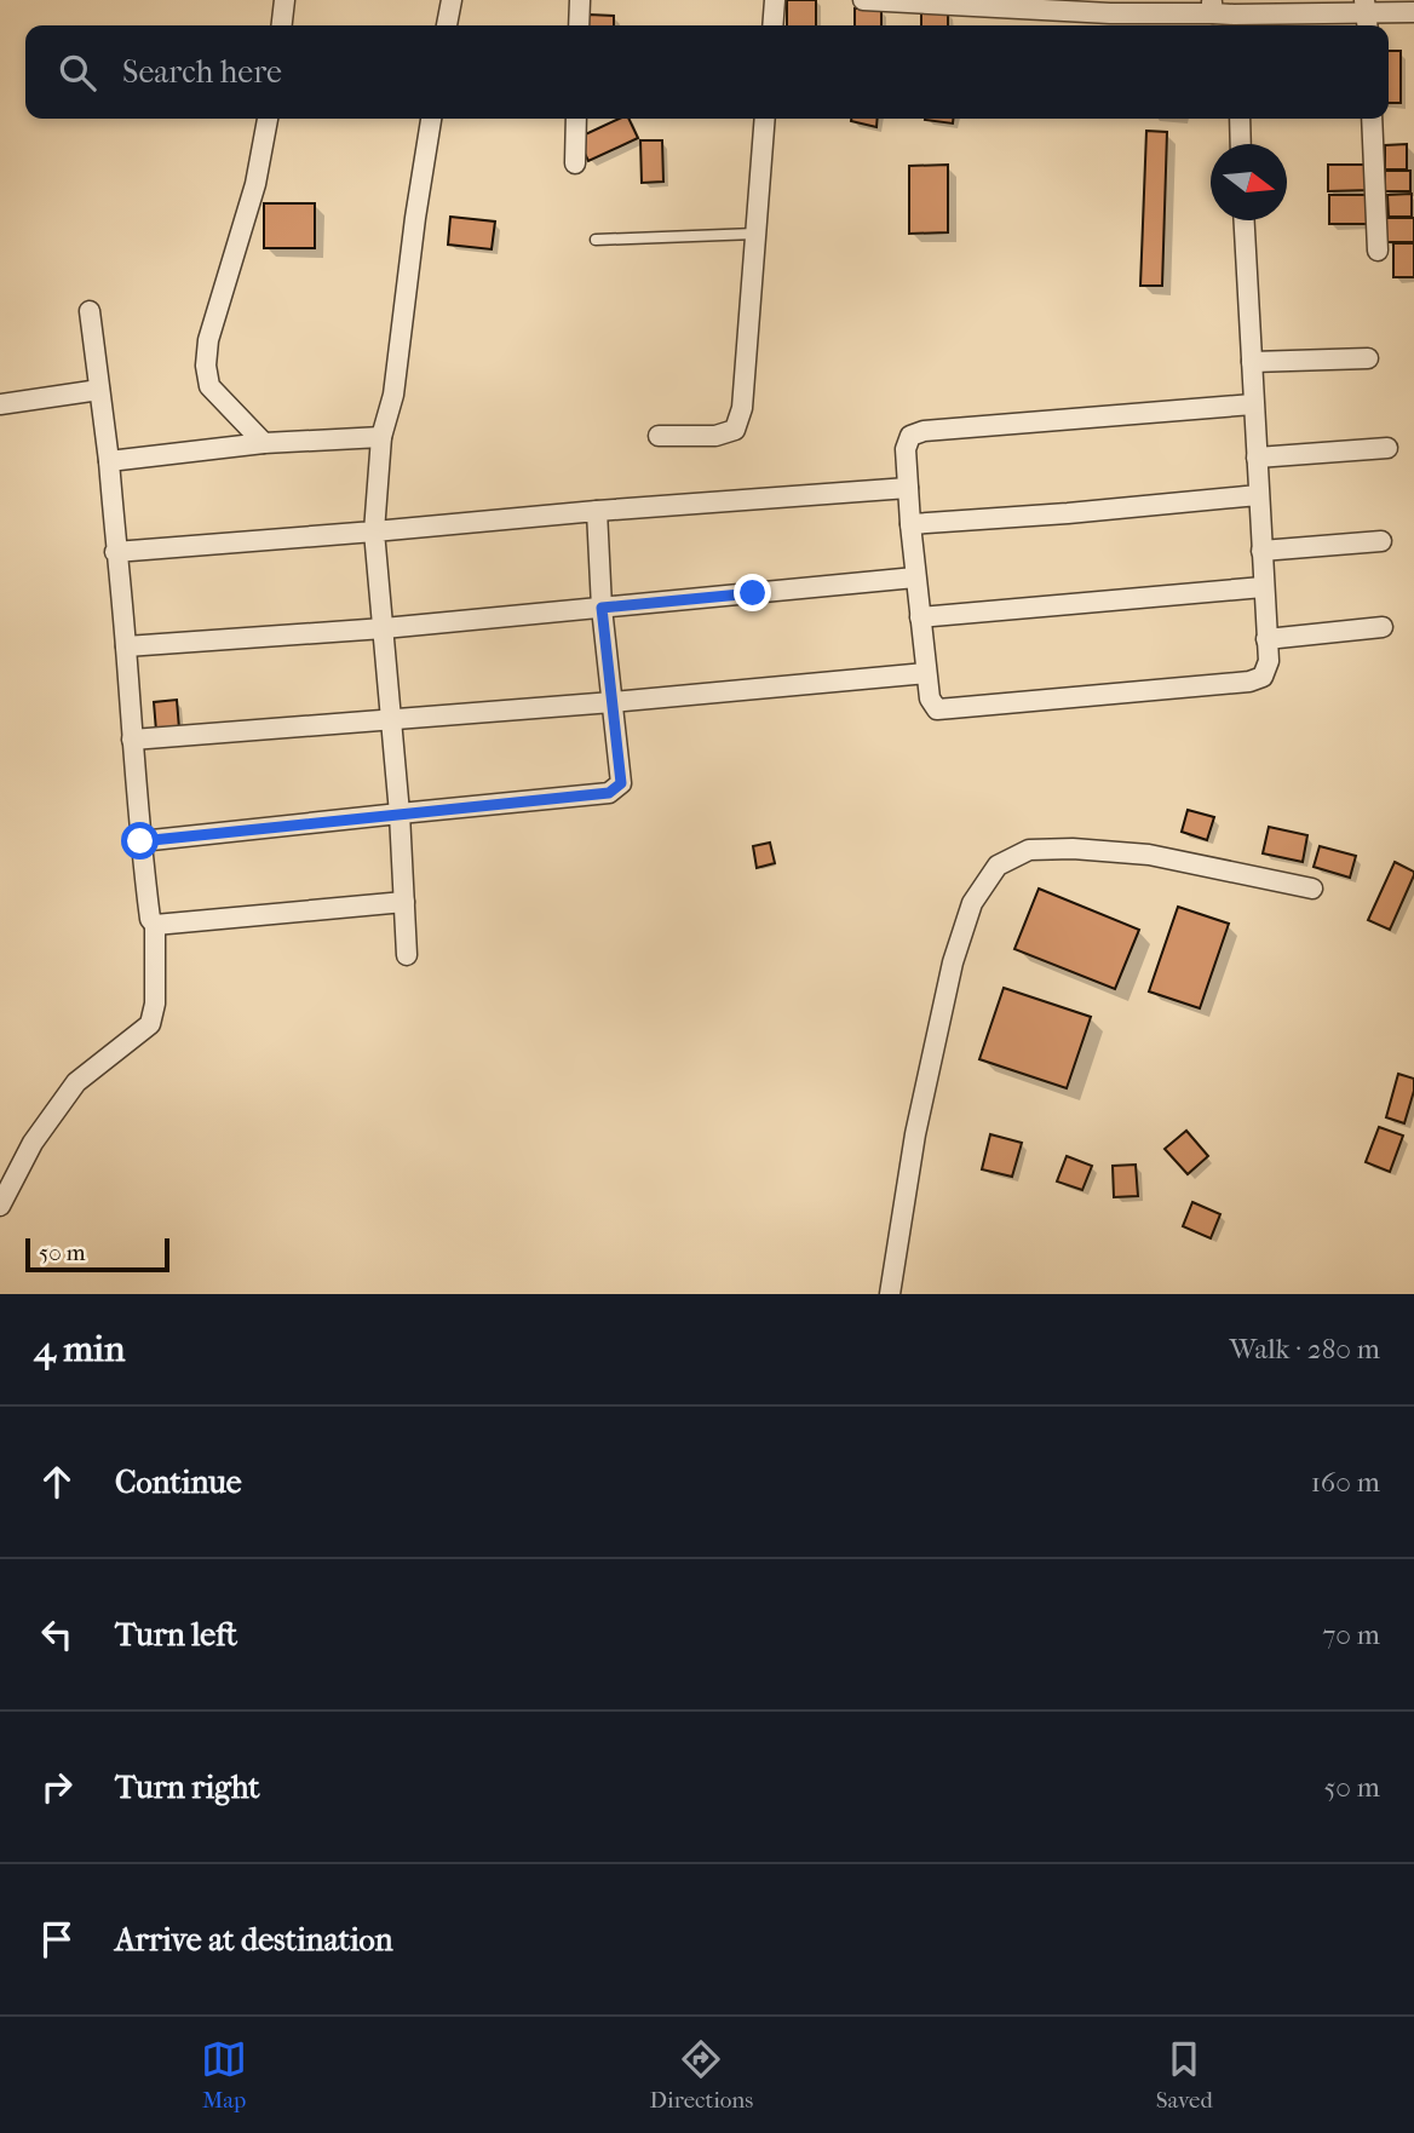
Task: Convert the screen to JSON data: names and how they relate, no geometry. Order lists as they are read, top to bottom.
{
  "scale_bar": "50 m",
  "north": "right",
  "page": {
    "search": "Search here",
    "scale": "50 m",
    "heading": ["4 min", "Walk · 280 m"],
    "list": [
      ["Continue", "160 m"],
      ["Turn left", "70 m"],
      ["Turn right", "50 m"],
      "Arrive at destination"
    ],
    "nav": ["Map", "Directions", "Saved"]
  }
}
